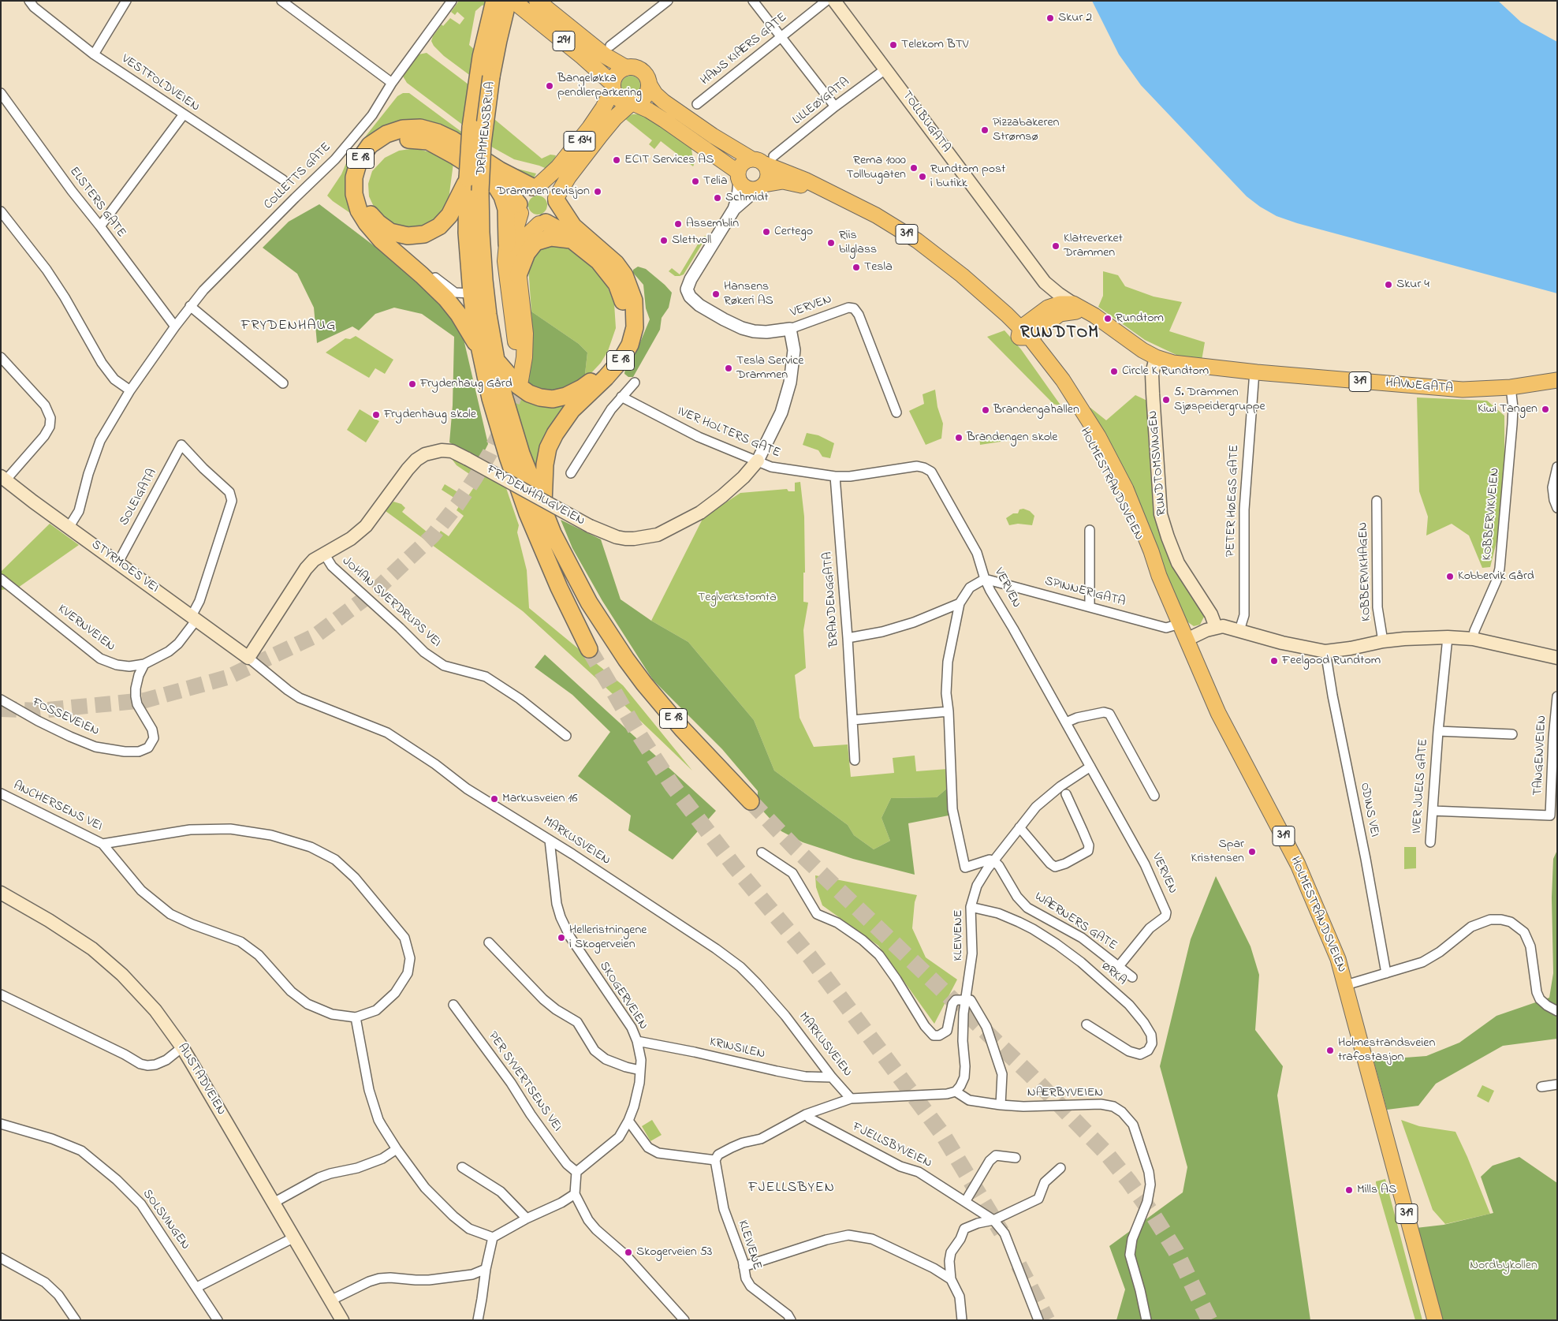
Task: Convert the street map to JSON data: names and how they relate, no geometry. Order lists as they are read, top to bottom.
{
  "streets": {
    "highway": [
      "291",
      "DRAMMENSBRUA",
      "E 134",
      "E 18"
    ],
    "main road": [
      "TOLLBUGATA",
      "319",
      "HAVNEGATA",
      "RUNDTOMSVINGEN",
      "HOLMESTRANDSVEIEN",
      "FRYDENHAUGVEIEN",
      "STYRMOES VEI",
      "AUSTADVEIEN"
    ],
    "street": [
      "HANS KIÆRS GATE",
      "VESTFOLDVEIEN",
      "LILLEØYGATA",
      "COLLETTS GATE",
      "ELSTERS GATE",
      "VERVEN",
      "IVER HOLTERS GATE",
      "SOLEIGATA",
      "PETER HØEGS GATE",
      "KOBBERVIKVEIEN",
      "KOBBERVIKHAGEN",
      "SPINNERIGATA",
      "BRANDENGGATA",
      "JOHAN SVERDRUPS VEI",
      "KVERNVEIEN",
      "FOSSEVEIEN",
      "TANGENVEIEN",
      "IVER JUELS GATE",
      "ANCHERSENS VEI",
      "ODINS VEI",
      "MARKUSVEIEN",
      "WÆRNERS GATE",
      "KLEIVENE",
      "ØRKA",
      "SKOGERVEIEN",
      "KRINSILEN",
      "PER SYVERTSENS VEI",
      "NÆRBYVEIEN",
      "FJELLSBYVEIEN",
      "SOLSVINGEN"
    ]
  },
  "crossings": [
    ["291", "E 134"],
    ["291", "319"],
    ["LILLEØYGATA", "TOLLBUGATA"],
    ["LILLEØYGATA", "319"],
    ["TOLLBUGATA", "319"],
    ["DRAMMENSBRUA", "E 18"],
    ["E 134", "E 18"],
    ["E 134", "319"],
    ["COLLETTS GATE", "ELSTERS GATE"],
    ["COLLETTS GATE", "STYRMOES VEI"],
    ["319", "HAVNEGATA"],
    ["319", "RUNDTOMSVINGEN"],
    ["319", "HOLMESTRANDSVEIEN"],
    ["VERVEN", "IVER HOLTERS GATE"],
    ["VERVEN", "FRYDENHAUGVEIEN"],
    ["VERVEN", "SPINNERIGATA"],
    ["VERVEN", "WÆRNERS GATE"],
    ["HAVNEGATA", "RUNDTOMSVINGEN"],
    ["HAVNEGATA", "PETER HØEGS GATE"],
    ["HAVNEGATA", "KOBBERVIKVEIEN"],
    ["IVER HOLTERS GATE", "FRYDENHAUGVEIEN"],
    ["IVER HOLTERS GATE", "BRANDENGGATA"],
    ["HOLMESTRANDSVEIEN", "SPINNERIGATA"],
    ["FRYDENHAUGVEIEN", "STYRMOES VEI"],
    ["FRYDENHAUGVEIEN", "JOHAN SVERDRUPS VEI"],
    ["FRYDENHAUGVEIEN", "MARKUSVEIEN"],
    ["SOLEIGATA", "STYRMOES VEI"],
    ["SOLEIGATA", "KVERNVEIEN"],
    ["STYRMOES VEI", "KVERNVEIEN"],
    ["STYRMOES VEI", "MARKUSVEIEN"],
    ["KVERNVEIEN", "FOSSEVEIEN"],
    ["TANGENVEIEN", "IVER JUELS GATE"],
    ["MARKUSVEIEN", "SKOGERVEIEN"],
    ["MARKUSVEIEN", "KRINSILEN"],
    ["WÆRNERS GATE", "KLEIVENE"],
    ["KLEIVENE", "ØRKA"],
    ["KLEIVENE", "NÆRBYVEIEN"],
    ["SKOGERVEIEN", "KRINSILEN"],
    ["SKOGERVEIEN", "PER SYVERTSENS VEI"]
  ],
  "districts": ["FRYDENHAUG", "RUNDTOM", "FJELLSBYEN"],
  "parks": ["Teglverkstomta", "Nordbykollen"],
  "places": [
    "Skur 2",
    "Telekom BTV",
    "Bangeløkka pendlerparkering",
    "Pizzabakeren Strømsø",
    "ECIT Services AS",
    "Rema 1000 Tollbugaten",
    "Rundtom post i butikk",
    "Telia",
    "Drammen revisjon",
    "Schmidt",
    "Assemblin",
    "Certego",
    "Slettvoll",
    "Riis bilglass",
    "Klatreverket Drammen",
    "Tesla",
    "Skur 4",
    "Hansens Røkeri AS",
    "Rundtom",
    "Tesla Service Drammen",
    "Circle K Rundtom",
    "Frydenhaug Gård",
    "5. Drammen Sjøspeidergruppe",
    "Kiwi Tangen",
    "Brandengahallen",
    "Frydenhaug skole",
    "Brandengen skole",
    "Kobbervik Gård",
    "Feelgood Rundtom",
    "Markusveien 16",
    "Spar Kristensen",
    "Helleristningene i Skogerveien",
    "Holmestrandsveien trafostasjon",
    "Mills AS",
    "Skogerveien 53"
  ]
}
